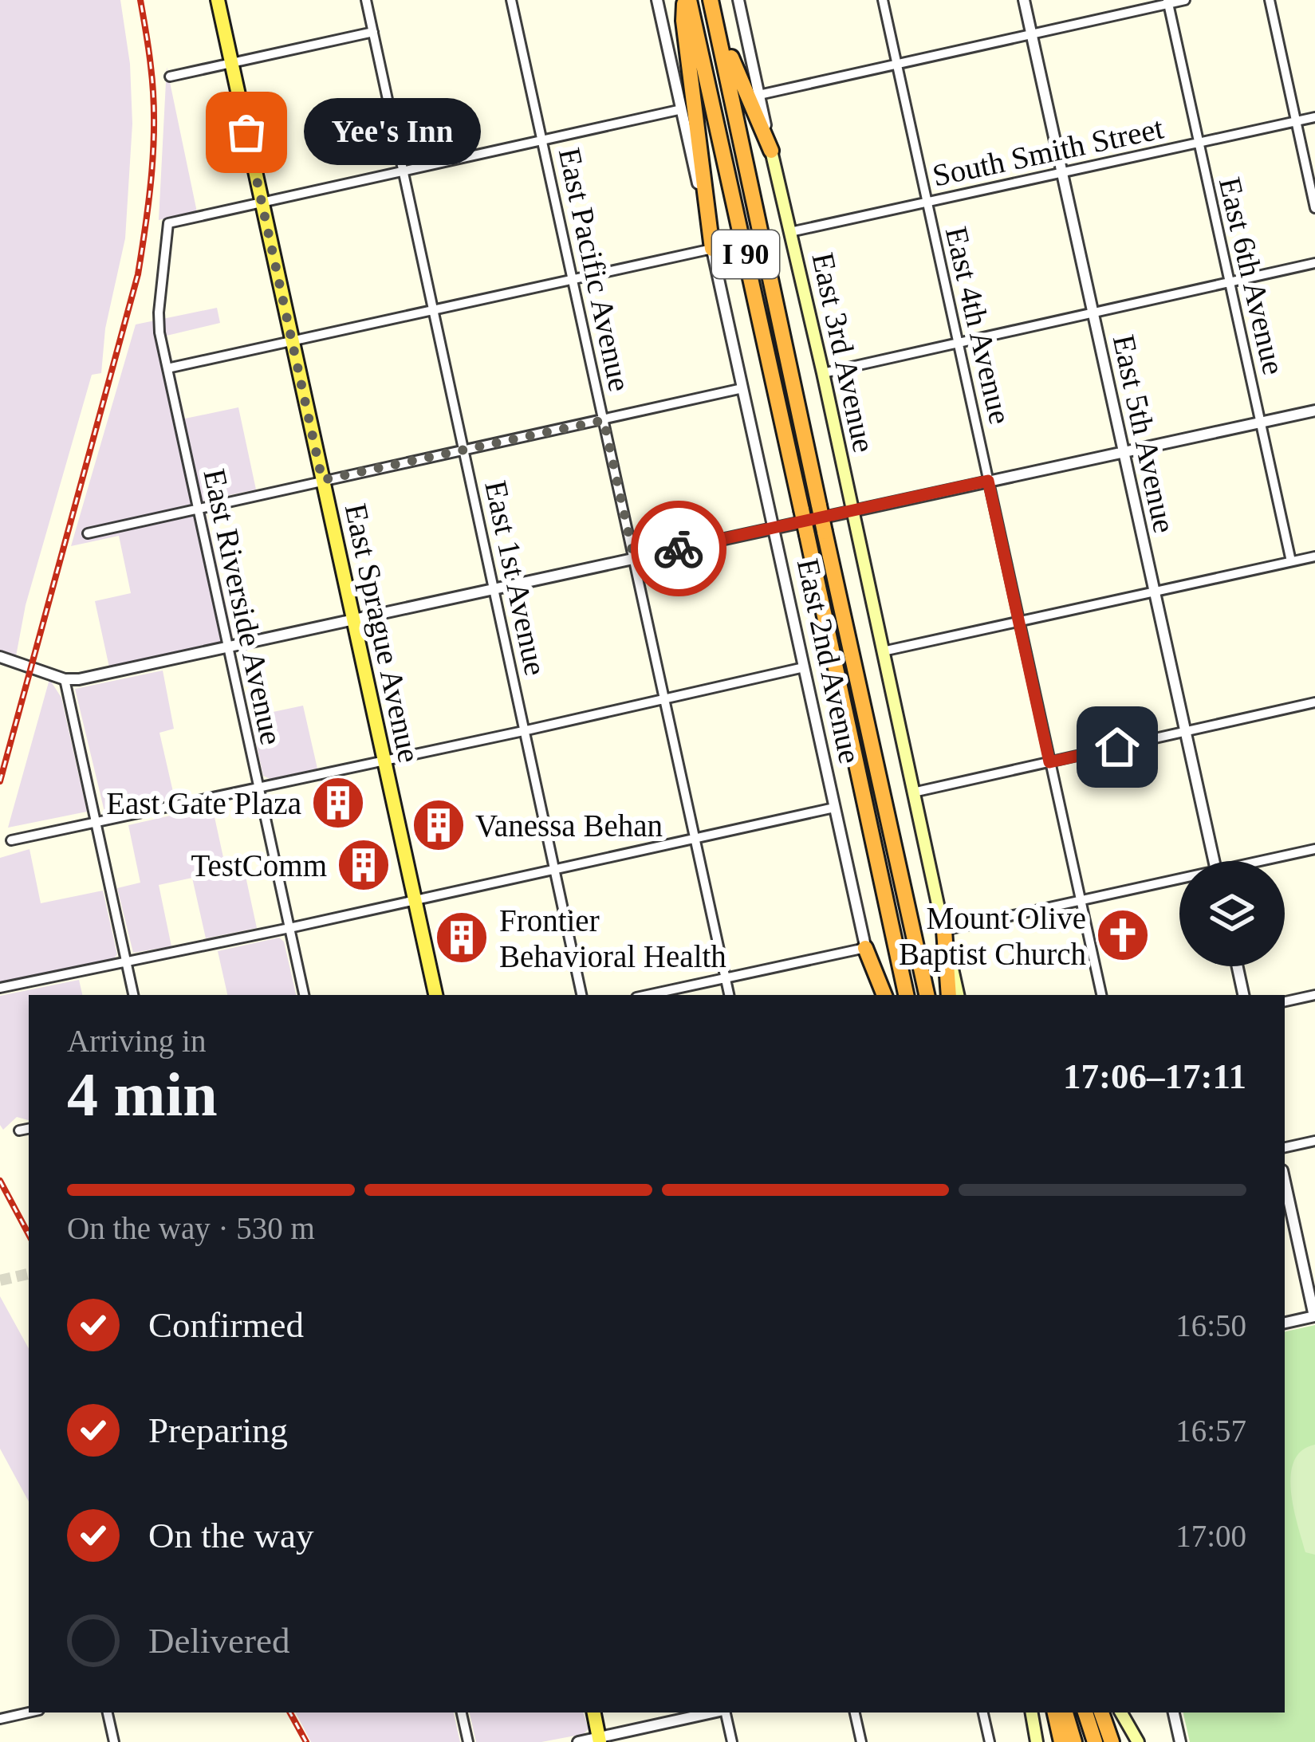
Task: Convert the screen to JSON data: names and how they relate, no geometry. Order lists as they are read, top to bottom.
{
  "streets": {
    "highway": ["I 90"],
    "main road": ["East 3rd Avenue", "East Sprague Avenue"],
    "street": [
      "South Smith Street",
      "East Pacific Avenue",
      "East 6th Avenue",
      "East 4th Avenue",
      "East 5th Avenue",
      "East 1st Avenue",
      "East Riverside Avenue",
      "East 2nd Avenue"
    ]
  },
  "crossings": [
    ["South Smith Street", "East 6th Avenue"],
    ["South Smith Street", "East 4th Avenue"],
    ["South Smith Street", "East 3rd Avenue"],
    ["South Smith Street", "East 5th Avenue"],
    ["East Riverside Avenue", "East Sprague Avenue"]
  ],
  "places": {
    "other": ["Yee's Inn"],
    "building": [
      "East Gate Plaza",
      "Vanessa Behan",
      "TestComm",
      "Frontier Behavioral Health"
    ],
    "church": ["Mount Olive Baptist Church"]
  },
  "page": {
    "bubble": "Yee's Inn",
    "heading": ["4 min", "Arriving in", "17:06–17:11"],
    "bar": "On the way · 530 m",
    "list": [
      ["Confirmed", "16:50"],
      ["Preparing", "16:57"],
      ["On the way", "17:00"],
      "Delivered"
    ]
  }
}
